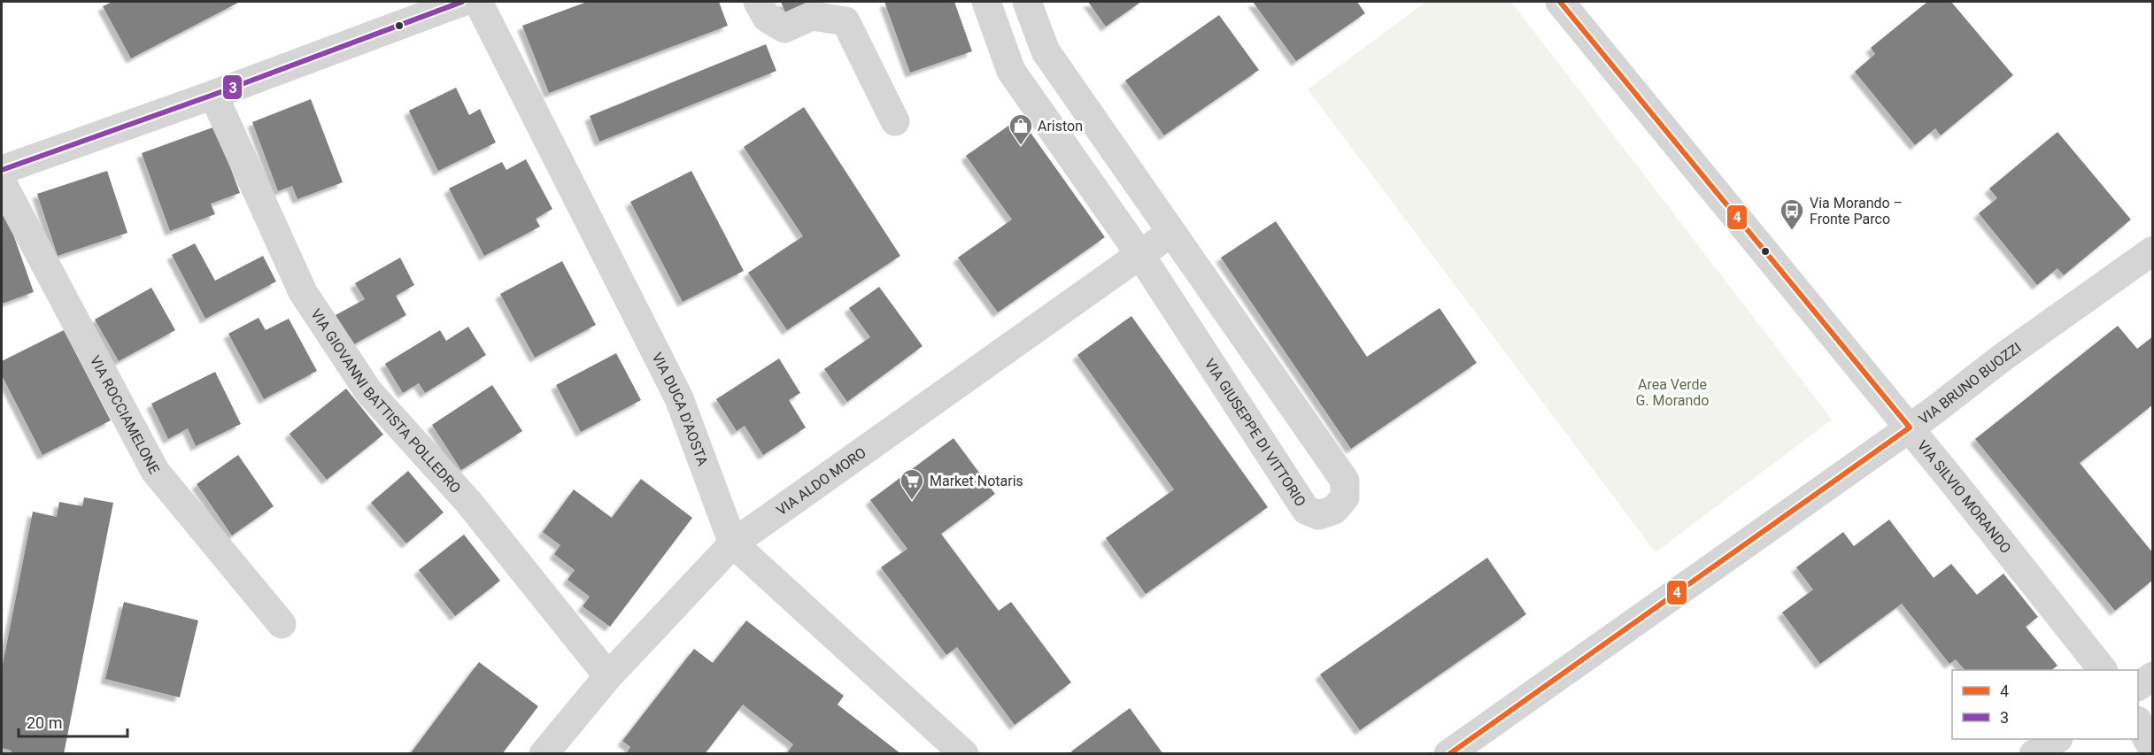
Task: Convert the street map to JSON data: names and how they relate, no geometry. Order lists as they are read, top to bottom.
{
  "streets": {
    "street": [
      "VIA BRUNO BUOZZI",
      "VIA GIOVANNI BATTISTA POLLEDRO",
      "VIA DUCA D'AOSTA",
      "VIA ROCCIAMELONE",
      "VIA GIUSEPPE DI VITTORIO",
      "VIA ALDO MORO",
      "VIA SILVIO MORANDO"
    ]
  },
  "crossings": [
    ["VIA BRUNO BUOZZI", "VIA SILVIO MORANDO"],
    ["VIA GIOVANNI BATTISTA POLLEDRO", "VIA ALDO MORO"],
    ["VIA DUCA D'AOSTA", "VIA ALDO MORO"],
    ["VIA GIUSEPPE DI VITTORIO", "VIA ALDO MORO"]
  ],
  "parks": ["Area Verde G. Morando"],
  "places": {
    "shop": ["Ariston"],
    "bus stop": ["Via Morando – Fronte Parco"],
    "supermarket": ["Market Notaris"]
  },
  "lines": ["transit line 4", "transit line 3"],
  "legend": ["4", "3"],
  "scale_bar": "20 m"
}
